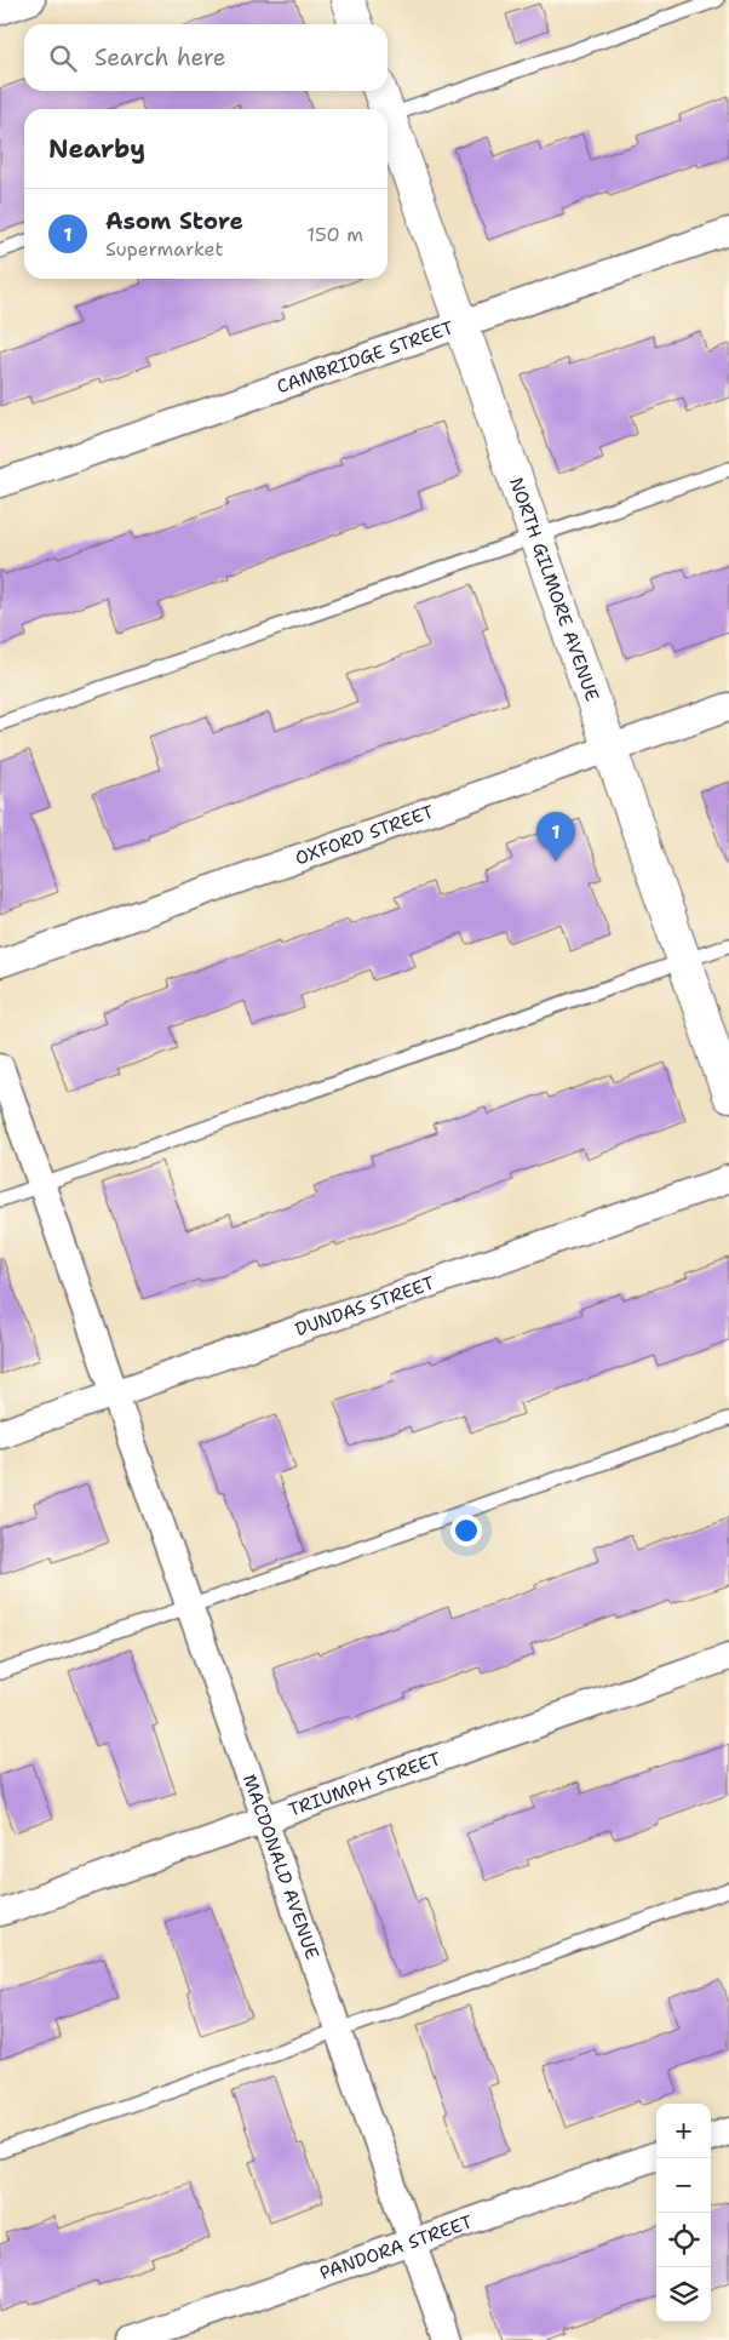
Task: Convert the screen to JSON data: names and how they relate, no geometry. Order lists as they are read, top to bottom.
{
  "streets": {
    "street": [
      "CAMBRIDGE STREET",
      "NORTH GILMORE AVENUE",
      "OXFORD STREET",
      "DUNDAS STREET",
      "TRIUMPH STREET",
      "MACDONALD AVENUE",
      "PANDORA STREET"
    ]
  },
  "crossings": [
    ["CAMBRIDGE STREET", "NORTH GILMORE AVENUE"],
    ["NORTH GILMORE AVENUE", "OXFORD STREET"],
    ["DUNDAS STREET", "MACDONALD AVENUE"],
    ["TRIUMPH STREET", "MACDONALD AVENUE"],
    ["MACDONALD AVENUE", "PANDORA STREET"]
  ],
  "page": {
    "search": "Search here",
    "heading": "Nearby",
    "list": [
      {
        "mark": "1",
        "name": "Asom Store",
        "note": "Supermarket",
        "value": "150 m"
      }
    ],
    "pins": "1",
    "map_buttons": ["+", "−"]
  }
}
